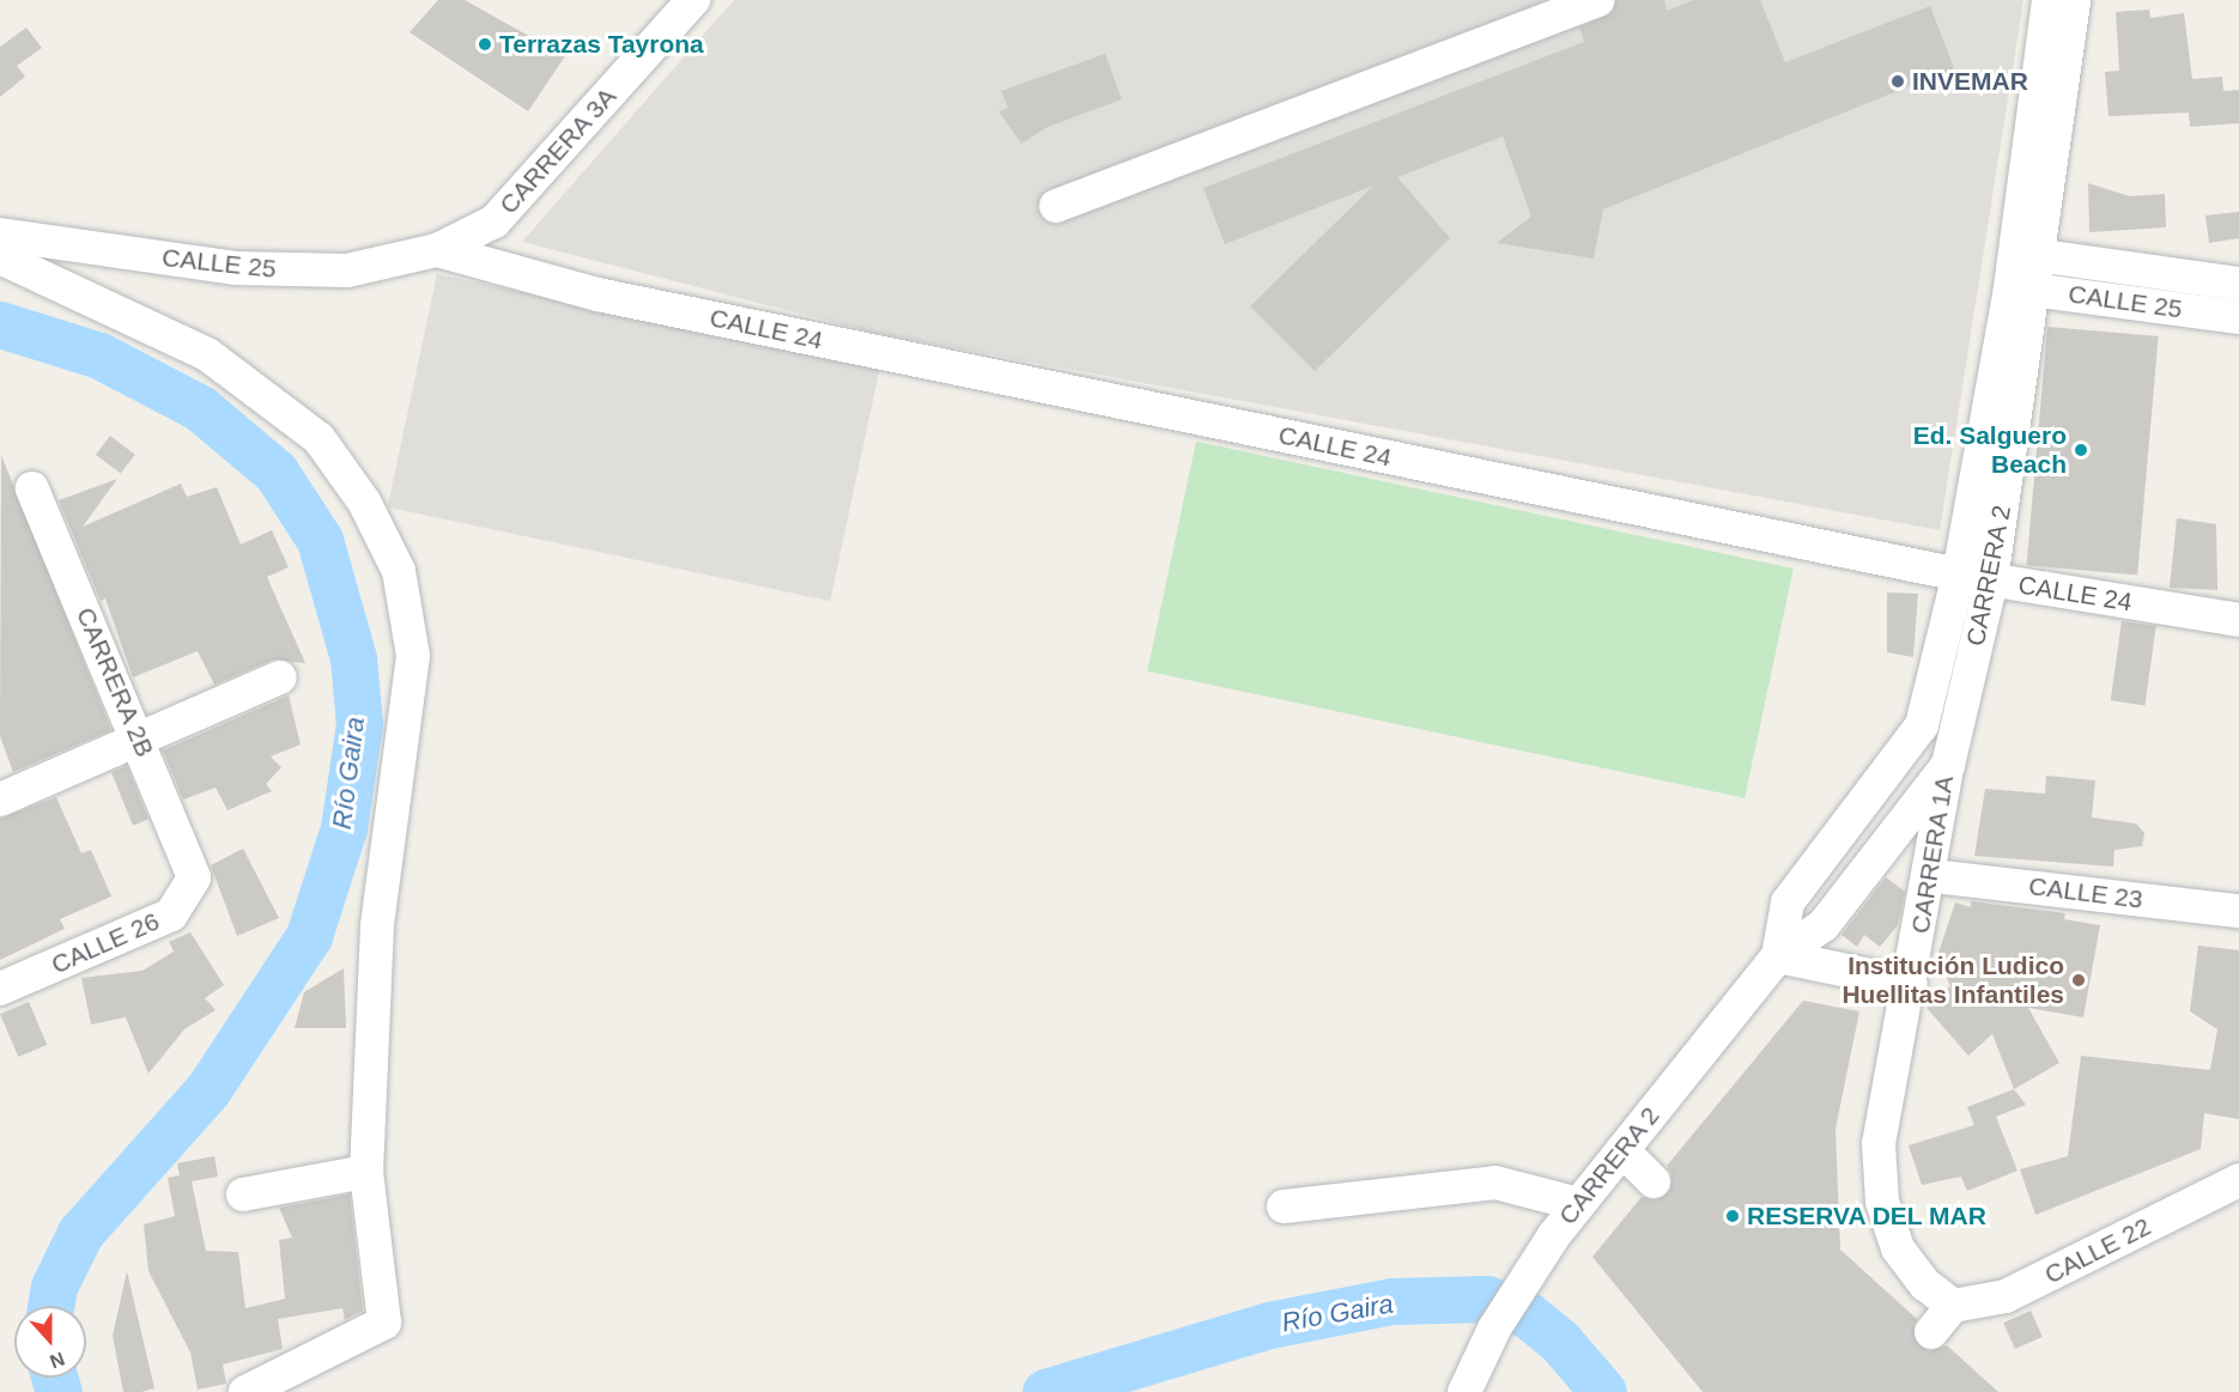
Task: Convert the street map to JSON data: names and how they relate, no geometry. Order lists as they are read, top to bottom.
{
  "streets": {
    "street": [
      "CARRERA 3A",
      "CALLE 25",
      "CALLE 24",
      "CARRERA 2",
      "CARRERA 2B",
      "CARRERA 1A",
      "CALLE 23",
      "CALLE 26",
      "CALLE 22"
    ]
  },
  "crossings": [
    ["CARRERA 3A", "CALLE 25"],
    ["CARRERA 3A", "CALLE 24"],
    ["CALLE 25", "CALLE 24"],
    ["CALLE 25", "CARRERA 2"],
    ["CALLE 24", "CARRERA 2"],
    ["CARRERA 2", "CARRERA 1A"],
    ["CARRERA 2B", "CALLE 26"],
    ["CARRERA 1A", "CALLE 23"],
    ["CARRERA 1A", "CALLE 22"]
  ],
  "water": ["Río Gaira"],
  "places": [
    "Terrazas Tayrona",
    "INVEMAR",
    "Ed. Salguero Beach",
    "Institución Ludico Huellitas Infantiles",
    "RESERVA DEL MAR"
  ],
  "north": "bottom"
}
